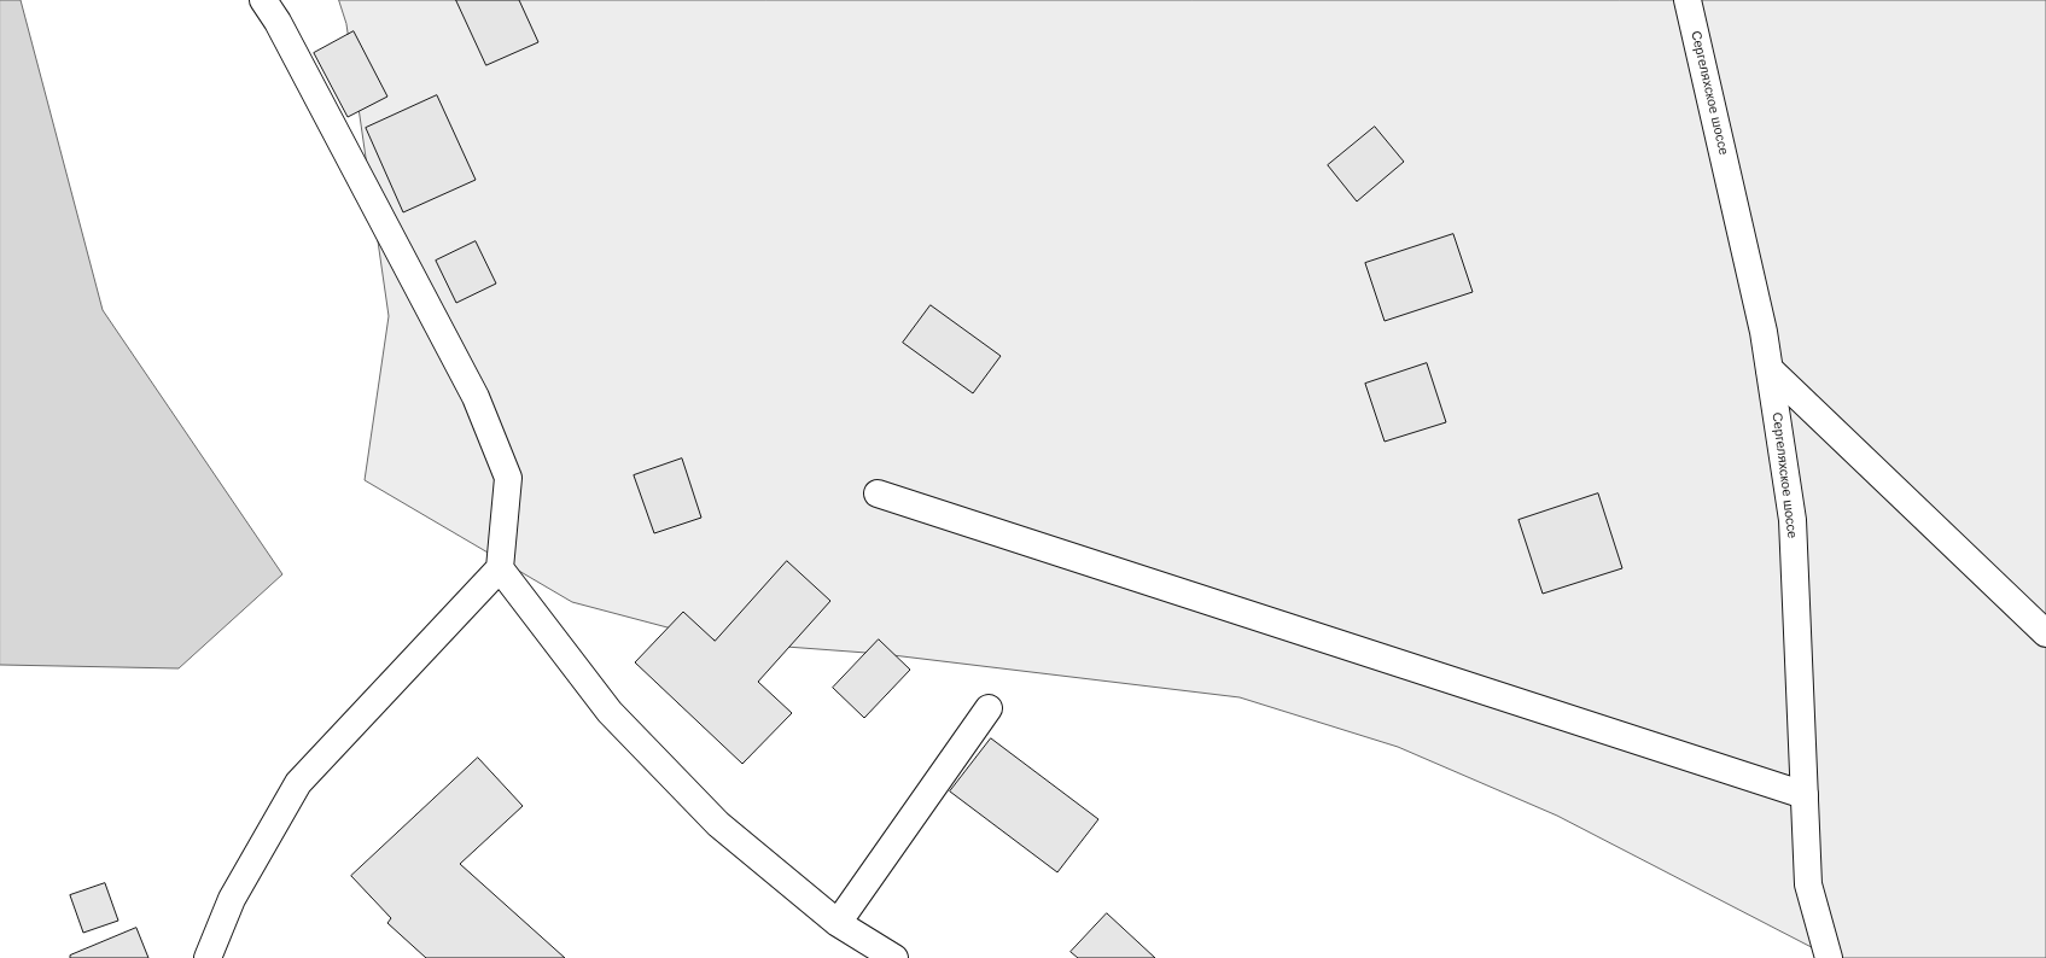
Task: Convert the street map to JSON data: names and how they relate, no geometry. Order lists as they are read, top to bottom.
{
  "streets": {
    "street": ["Сергеляхское шоссе"]
  }
}
